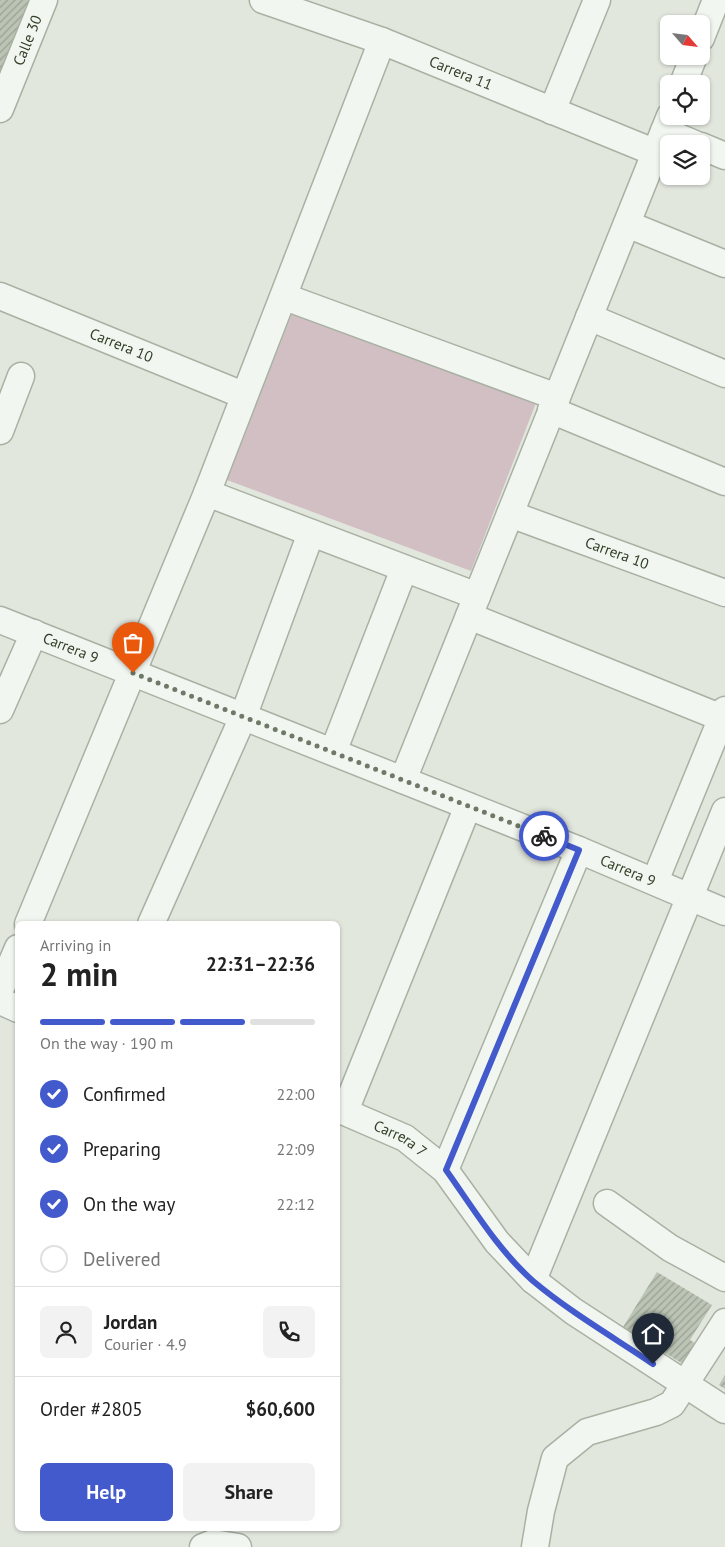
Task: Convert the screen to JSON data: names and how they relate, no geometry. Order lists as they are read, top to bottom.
{
  "streets": {
    "street": [
      "Calle 30",
      "Carrera 11",
      "Carrera 10",
      "Carrera 9",
      "Carrera 7"
    ]
  },
  "north": "bottom right",
  "page": {
    "heading": ["2 min", "Arriving in", "22:31–22:36"],
    "panel": [
      "Jordan",
      "Courier · 4.9",
      "Order #2805",
      "$60,600"
    ],
    "bar": "On the way · 190 m",
    "list": [
      ["Confirmed", "22:00"],
      ["Preparing", "22:09"],
      ["On the way", "22:12"],
      "Delivered"
    ],
    "buttons": ["Help", "Share"]
  }
}
